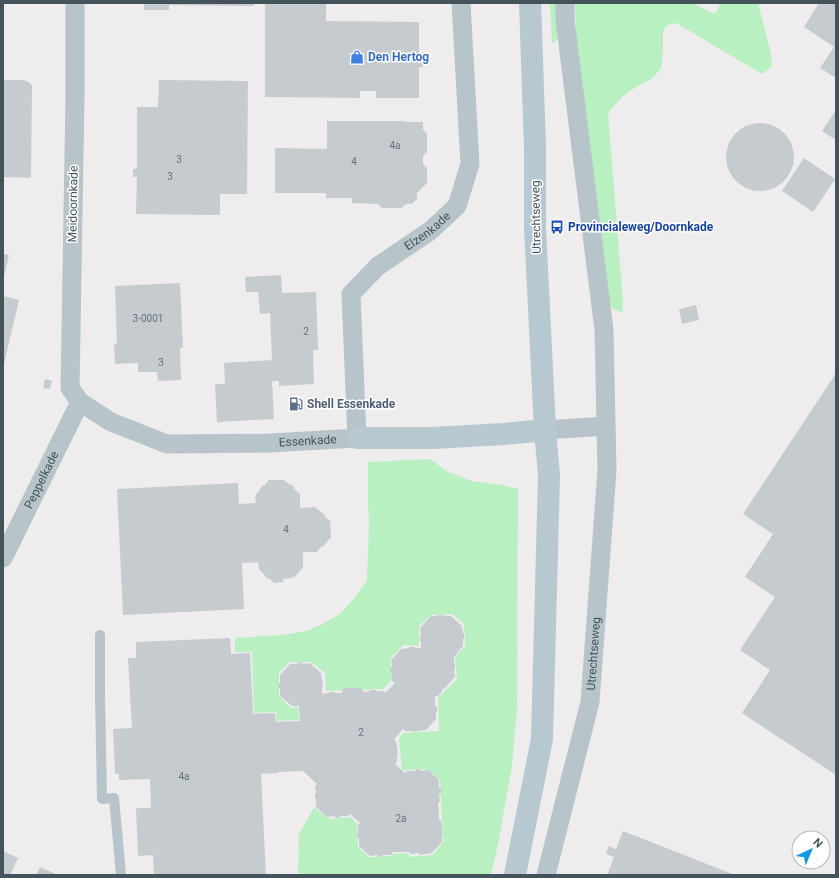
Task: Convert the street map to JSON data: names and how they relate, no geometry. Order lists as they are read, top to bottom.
{
  "streets": {
    "main road": ["Utrechtseweg", "Essenkade"],
    "street": ["Meidoornkade", "Elzenkade", "Peppelkade"]
  },
  "crossings": [
    ["Meidoornkade", "Essenkade"],
    ["Meidoornkade", "Peppelkade"],
    ["Utrechtseweg", "Essenkade"],
    ["Elzenkade", "Essenkade"],
    ["Essenkade", "Peppelkade"]
  ],
  "places": {
    "shop": ["Den Hertog"],
    "bus stop": ["Provincialeweg/Doornkade"],
    "fuel station": ["Shell Essenkade"]
  },
  "house_numbers": [
    "4a",
    "3",
    "4",
    "3",
    "3-0001",
    "2",
    "3",
    "4",
    "2",
    "4a",
    "2a"
  ],
  "north": "top right"
}
